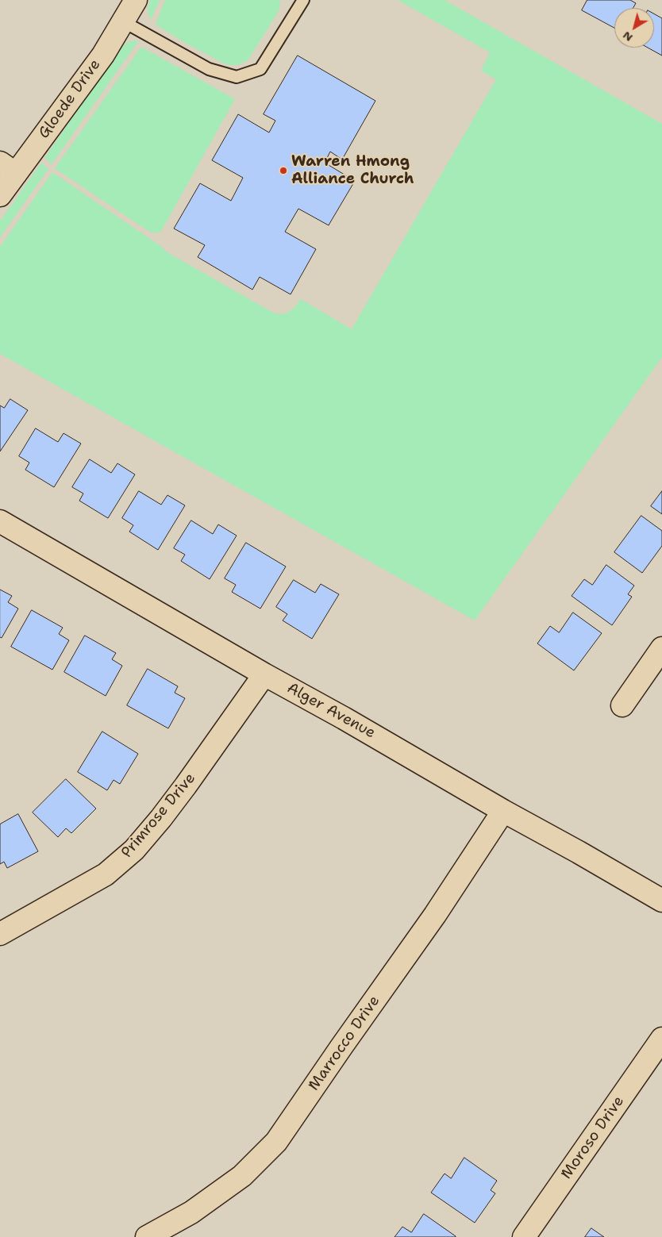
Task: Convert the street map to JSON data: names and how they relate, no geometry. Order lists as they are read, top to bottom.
{
  "streets": {
    "street": [
      "Gloede Drive",
      "Alger Avenue",
      "Primrose Drive",
      "Marrocco Drive",
      "Moroso Drive"
    ]
  },
  "crossings": [
    ["Alger Avenue", "Primrose Drive"],
    ["Alger Avenue", "Marrocco Drive"]
  ],
  "places": ["Warren Hmong Alliance Church"],
  "north": "bottom left"
}
